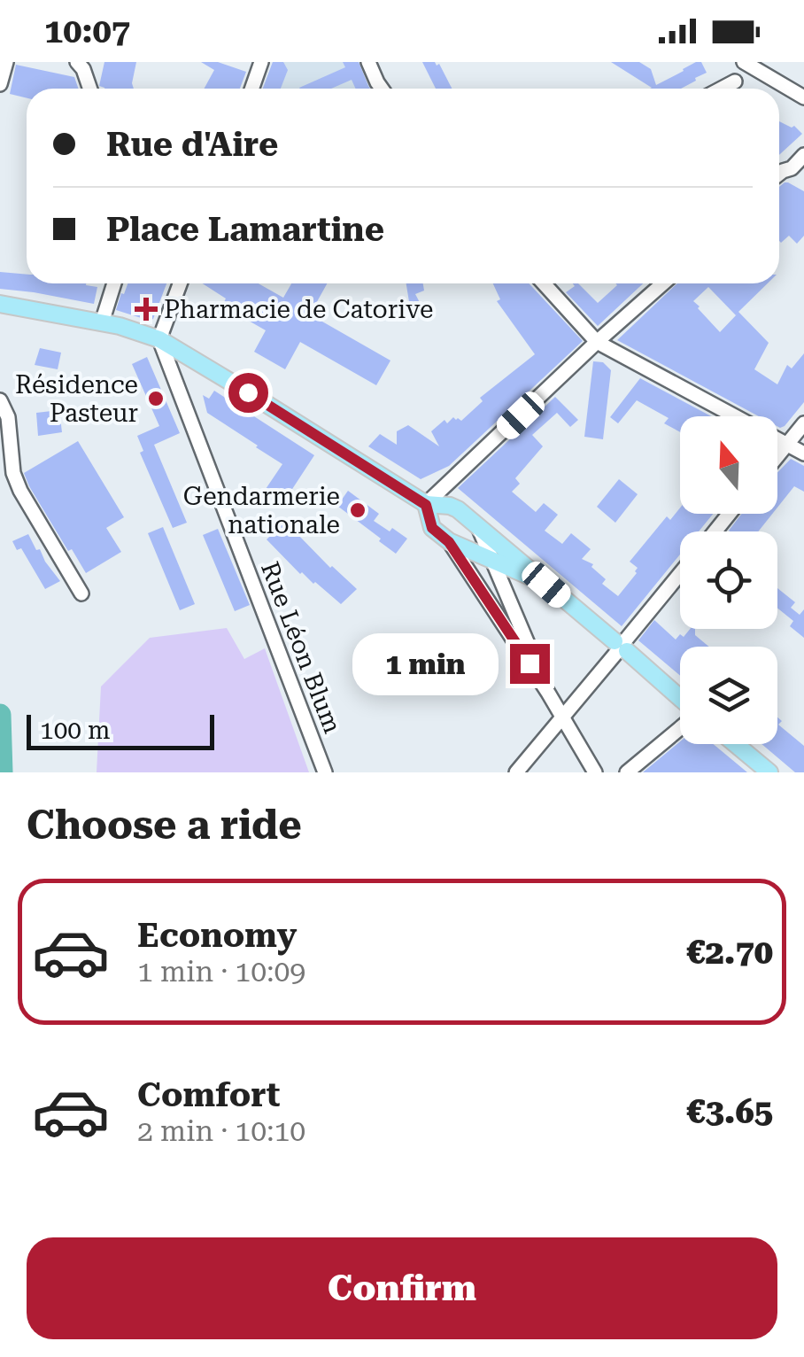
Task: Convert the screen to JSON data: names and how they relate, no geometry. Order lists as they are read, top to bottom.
{
  "streets": {
    "street": ["Rue Léon Blum"]
  },
  "places": {
    "health": ["Pharmacie de Catorive"],
    "other": ["Résidence Pasteur", "Gendarmerie nationale"]
  },
  "scale_bar": "100 m",
  "north": "top",
  "page": {
    "status": "10:07",
    "banner": ["Rue d'Aire", "Place Lamartine"],
    "bubble": "1 min",
    "scale": "100 m",
    "heading": "Choose a ride",
    "list": [
      {
        "name": "Economy",
        "note": "1 min · 10:09",
        "value": "€2.70"
      },
      {
        "name": "Comfort",
        "note": "2 min · 10:10",
        "value": "€3.65"
      }
    ],
    "buttons": "Confirm"
  }
}
